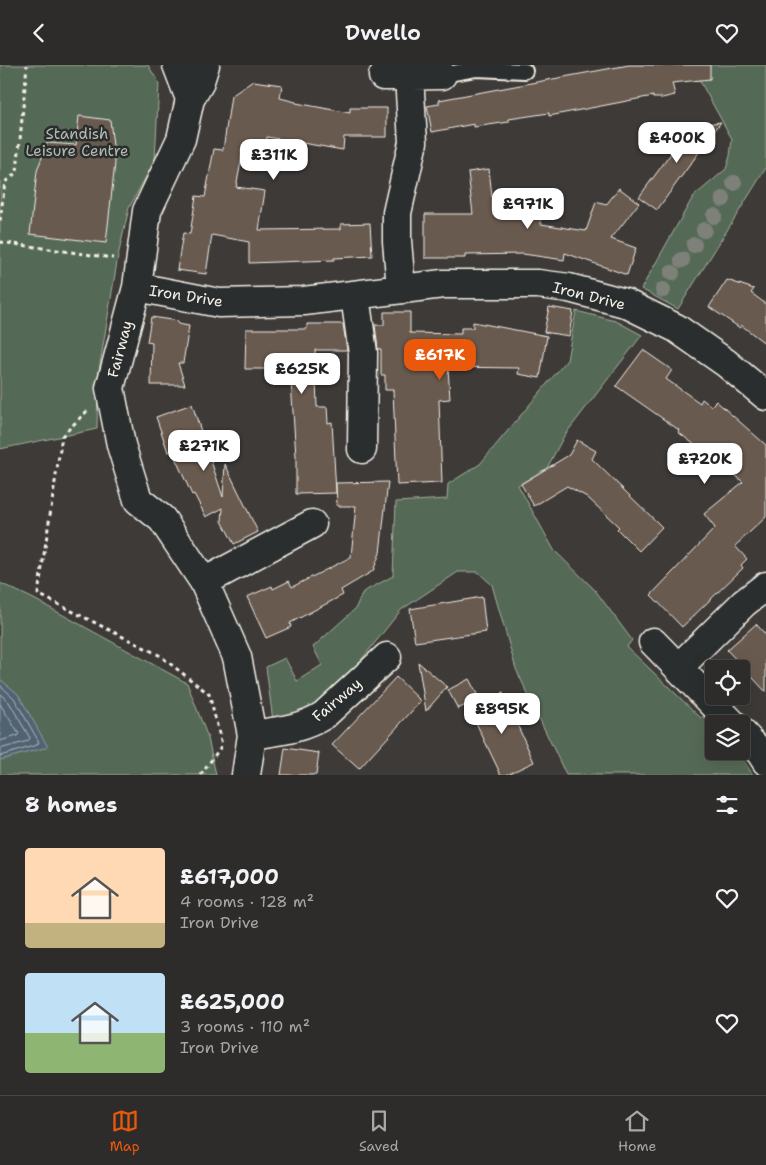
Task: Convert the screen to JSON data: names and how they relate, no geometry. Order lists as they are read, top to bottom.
{
  "streets": {
    "street": ["Iron Drive", "Fairway"]
  },
  "crossings": [
    ["Iron Drive", "Fairway"]
  ],
  "parks": ["Standish Leisure Centre"],
  "page": {
    "header": "Dwello",
    "price": [
      "£400K",
      "£311K",
      "£971K",
      "£617K",
      "£625K",
      "£271K",
      "£720K",
      "£895K"
    ],
    "heading": "8 homes",
    "list": [
      {
        "name": "£617,000",
        "note": "4 rooms · 128 m² · Iron Drive"
      },
      {
        "name": "£625,000",
        "note": "3 rooms · 110 m² · Iron Drive"
      }
    ],
    "tabs": ["Map", "Saved", "Home"]
  }
}
